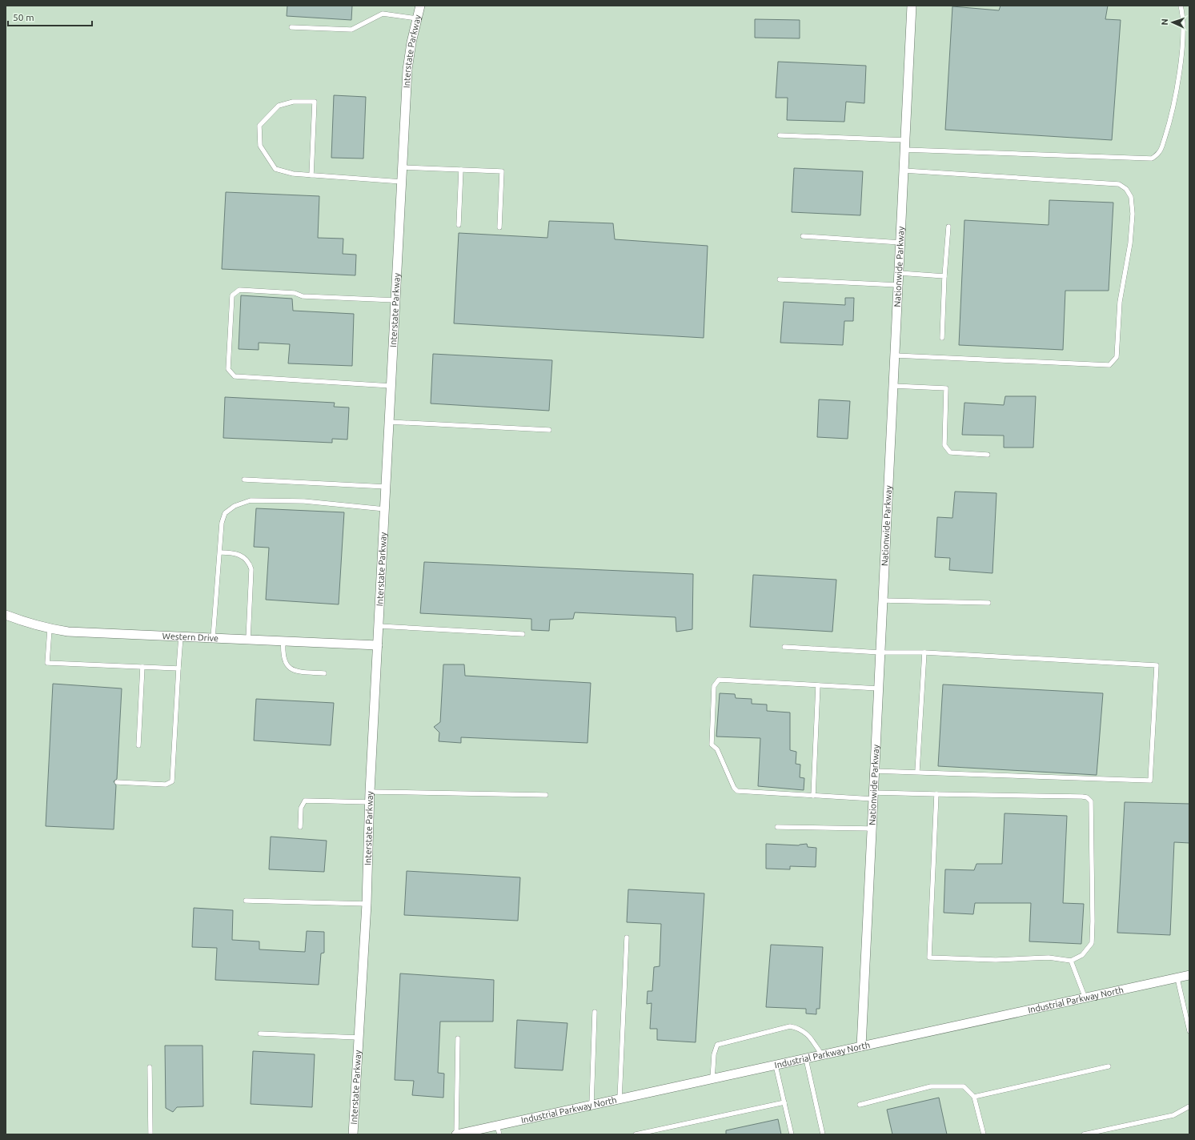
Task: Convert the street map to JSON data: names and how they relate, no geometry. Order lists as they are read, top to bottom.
{
  "streets": {
    "street": [
      "Interstate Parkway",
      "Nationwide Parkway",
      "Western Drive",
      "Industrial Parkway North"
    ]
  },
  "crossings": [
    ["Interstate Parkway", "Western Drive"],
    ["Nationwide Parkway", "Industrial Parkway North"]
  ],
  "scale_bar": "50 m",
  "north": "left"
}
